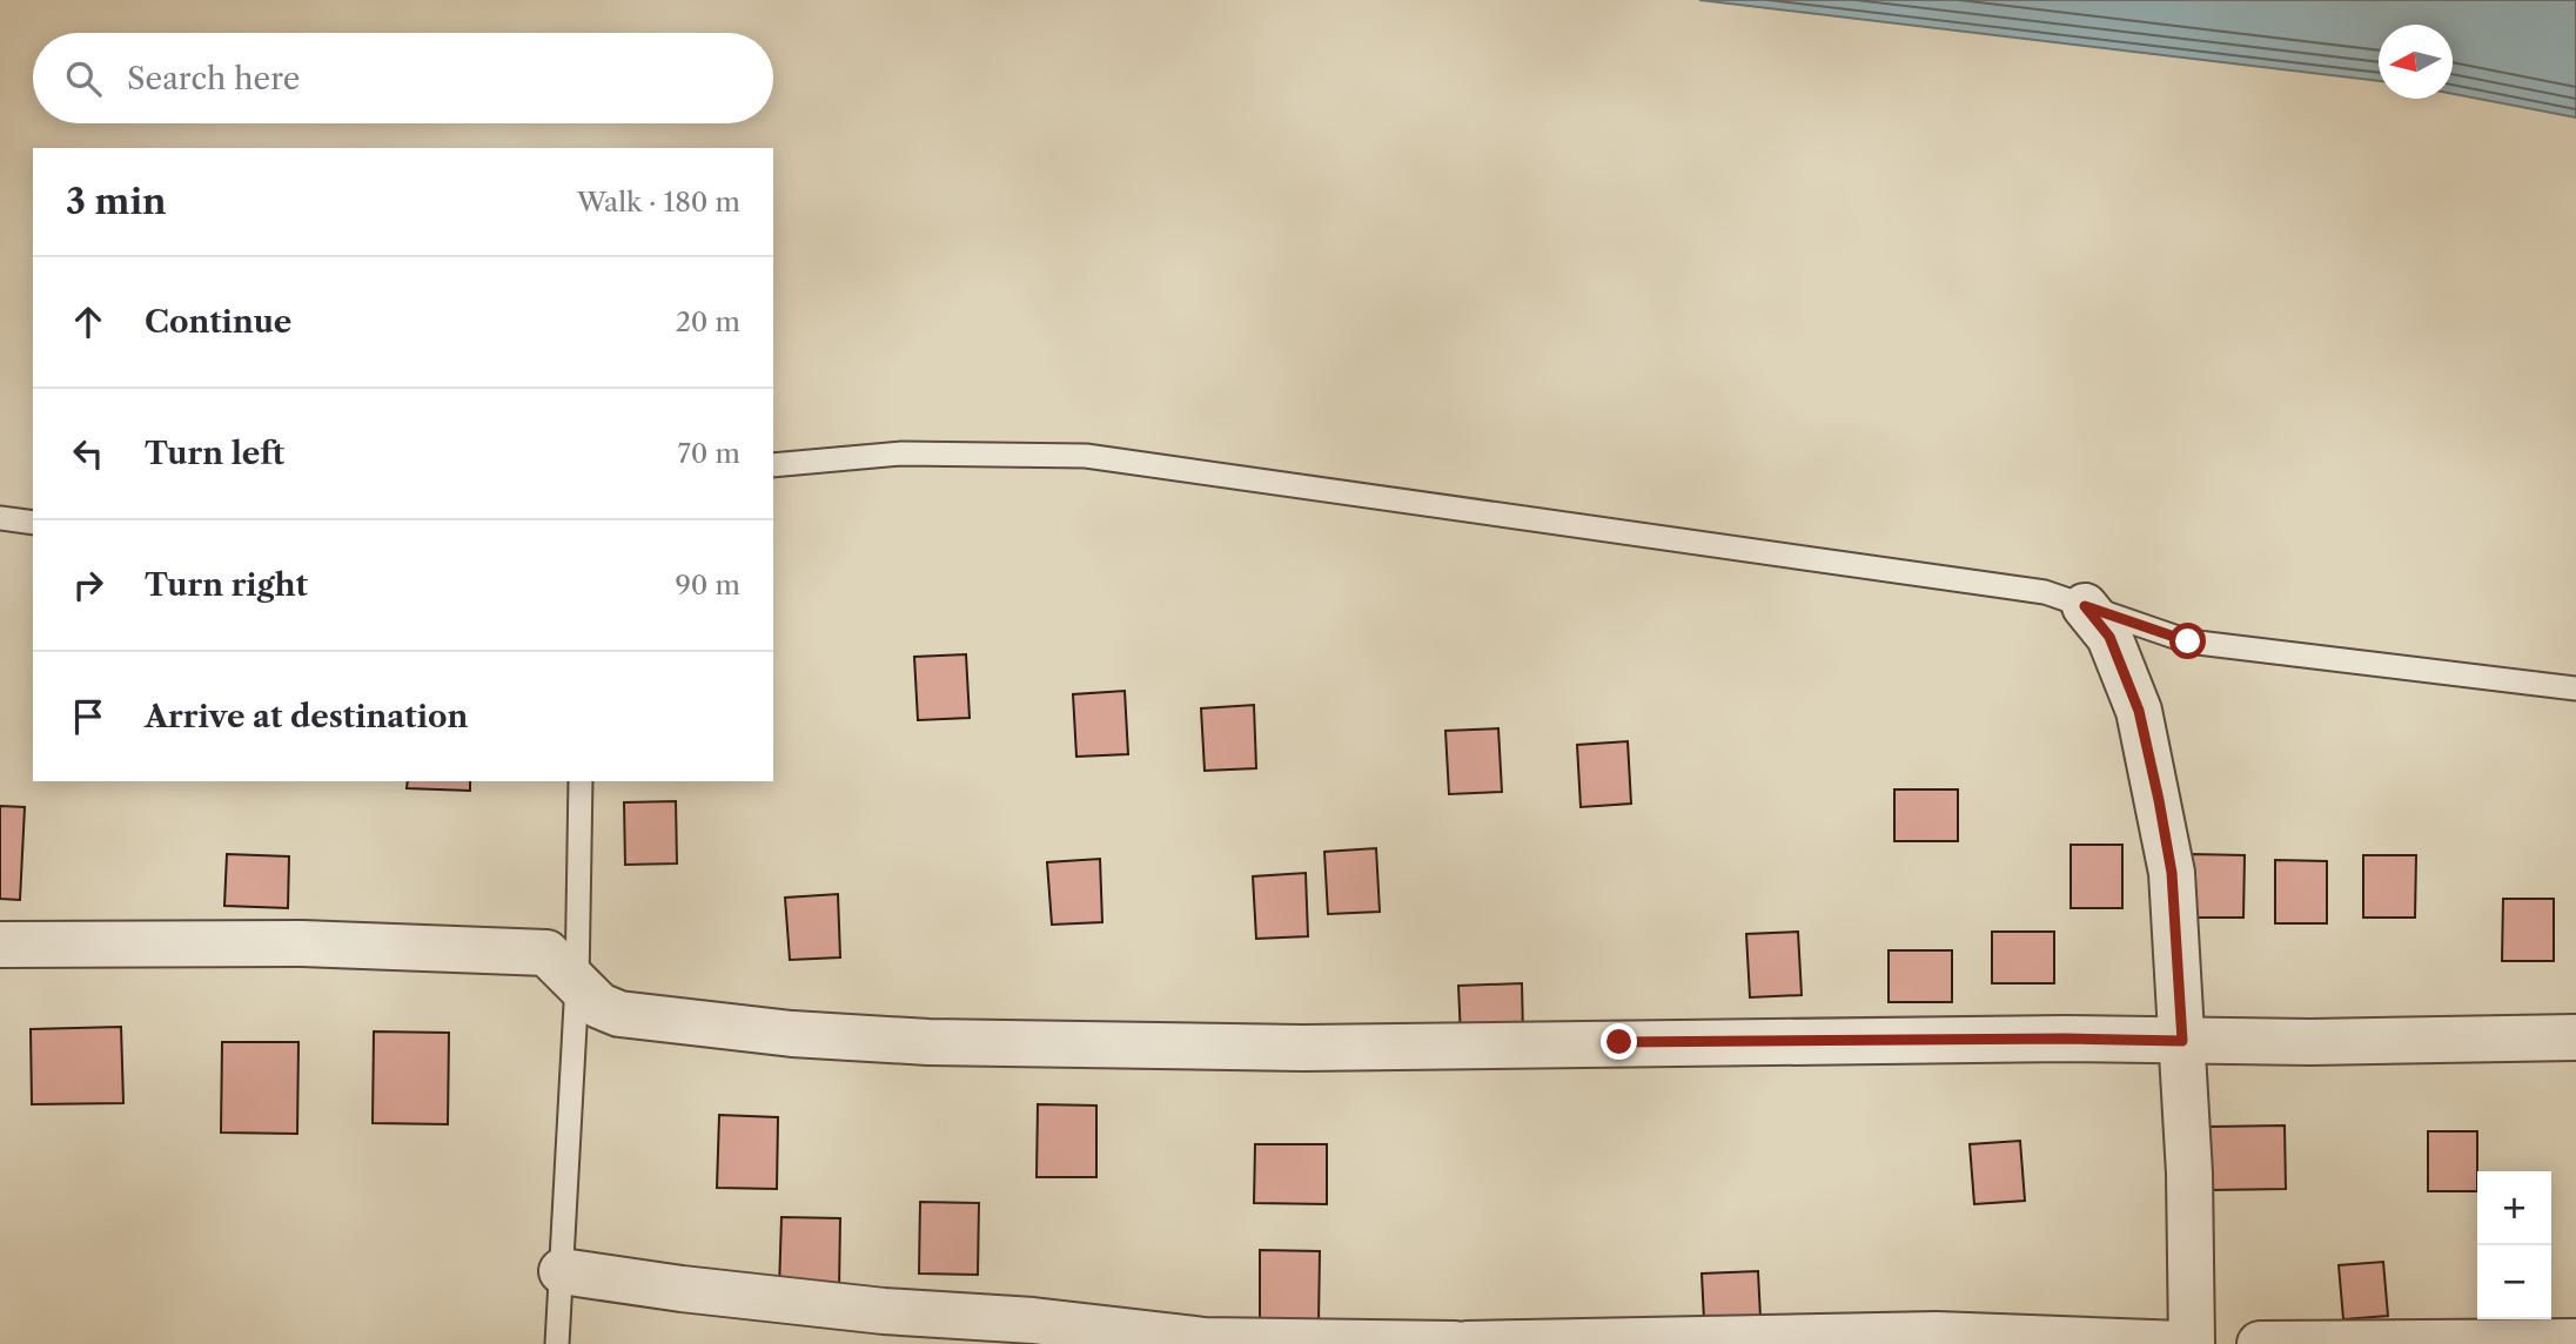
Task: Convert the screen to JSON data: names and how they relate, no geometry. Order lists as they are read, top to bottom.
{
  "north": "left",
  "page": {
    "search": "Search here",
    "heading": ["3 min", "Walk · 180 m"],
    "list": [
      ["Continue", "20 m"],
      ["Turn left", "70 m"],
      ["Turn right", "90 m"],
      "Arrive at destination"
    ],
    "map_buttons": ["+", "−"]
  }
}
